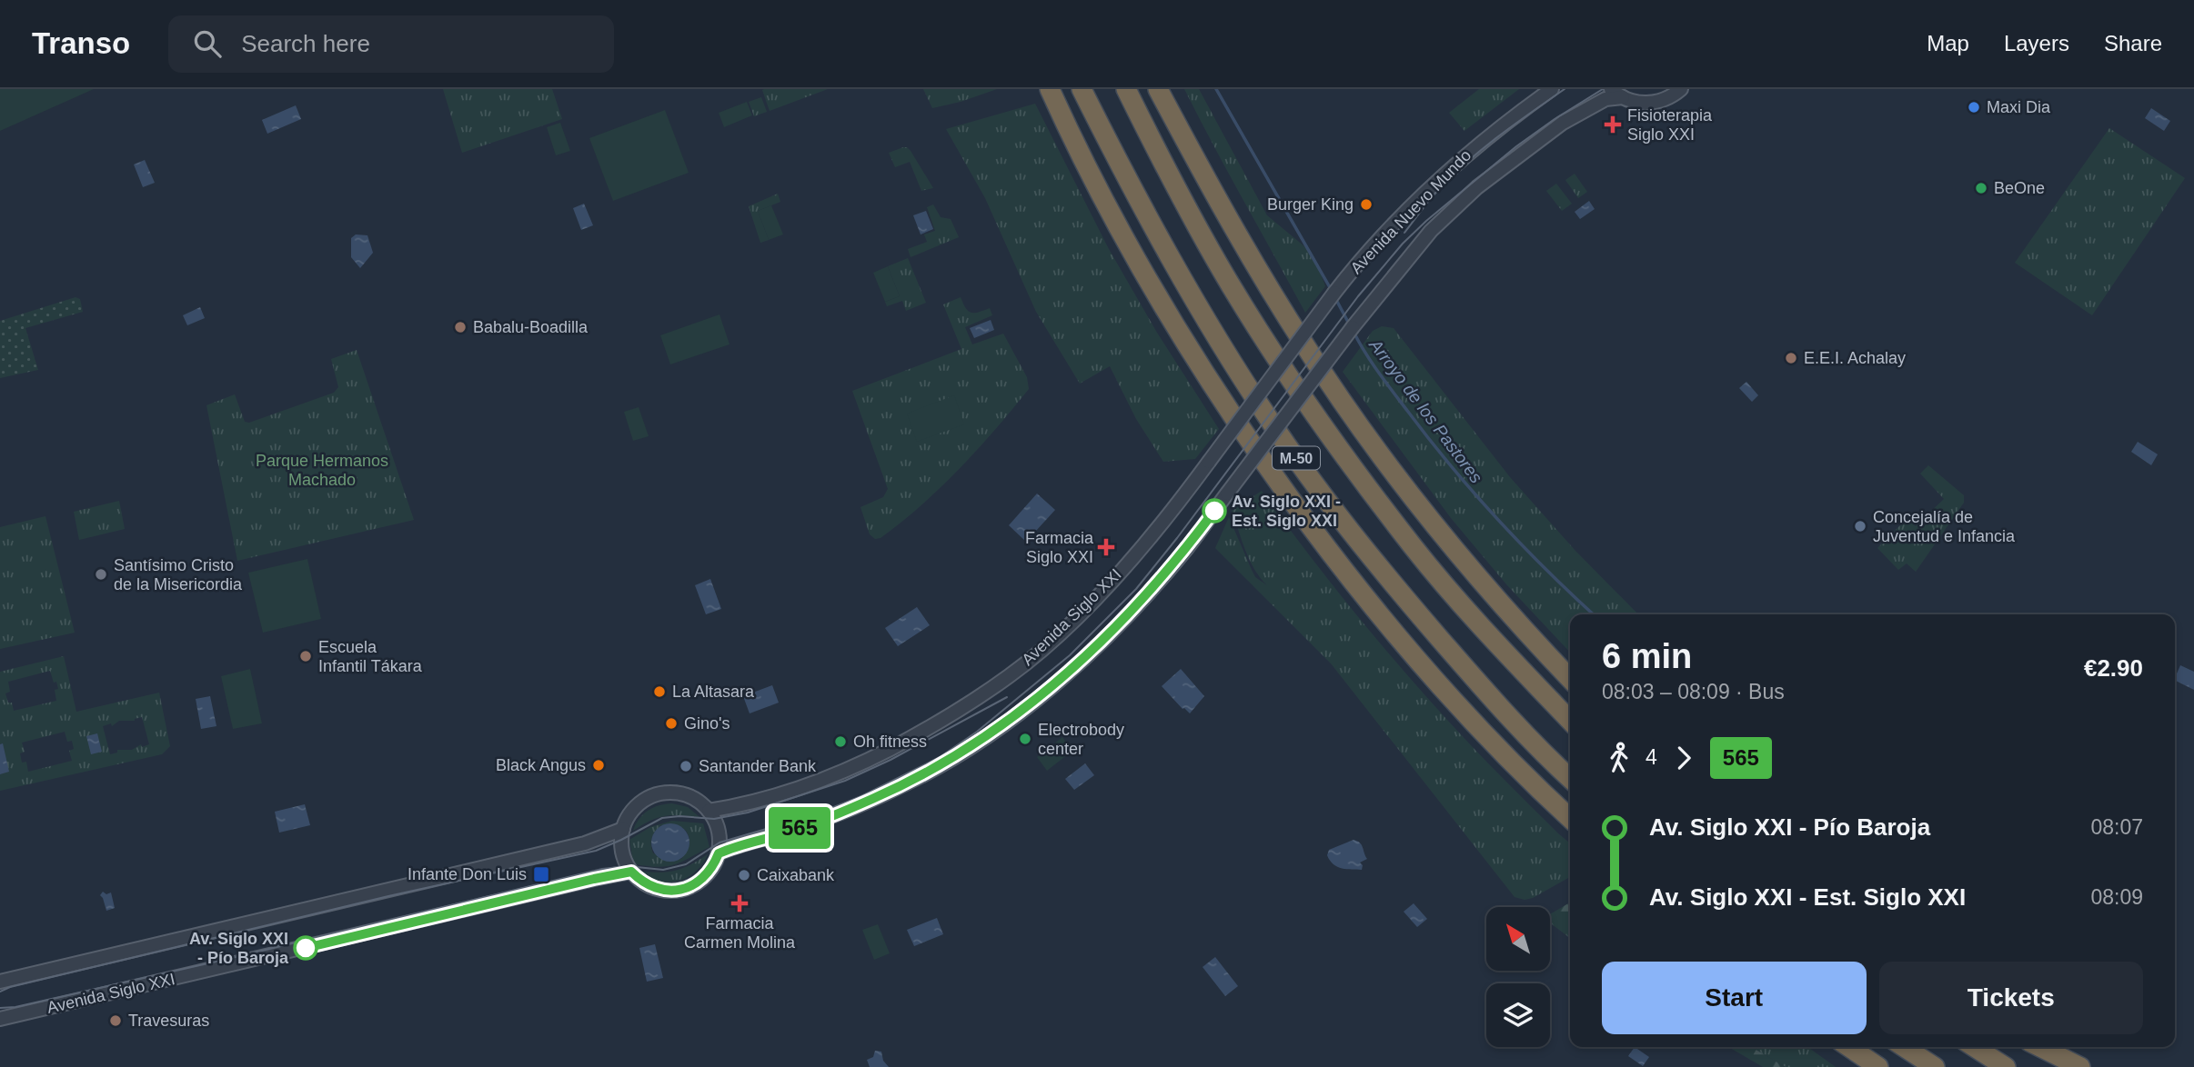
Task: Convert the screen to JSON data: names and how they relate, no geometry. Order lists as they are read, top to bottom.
{
  "streets": {
    "highway": ["M-50"],
    "street": ["Avenida Nuevo Mundo", "Avenida Siglo XXI"]
  },
  "crossings": [
    ["Avenida Nuevo Mundo", "Avenida Siglo XXI"]
  ],
  "water": ["Arroyo de los Pastores"],
  "parks": ["Parque Hermanos Machado"],
  "places": {
    "other": [
      "Maxi Dia",
      "BeOne",
      "Burger King",
      "Babalu-Boadilla",
      "E.E.I. Achalay",
      "Av. Siglo XXI - Est. Siglo XXI",
      "Concejalía de Juventud e Infancia",
      "Santísimo Cristo de la Misericordia",
      "Escuela Infantil Tákara",
      "La Altasara",
      "Gino's",
      "Electrobody center",
      "Oh fitness",
      "Black Angus",
      "Santander Bank",
      "Caixabank",
      "Av. Siglo XXI - Pío Baroja",
      "Travesuras"
    ],
    "health": ["Fisioterapia Siglo XXI", "Farmacia Siglo XXI", "Farmacia Carmen Molina"],
    "transit": ["Infante Don Luis"]
  },
  "lines": ["bus line 565"],
  "north": "top left",
  "page": {
    "header": "Transo",
    "search": "Search here",
    "nav": ["Map", "Layers", "Share"],
    "on_map": "565",
    "heading": ["6 min", "08:03 – 08:09 · Bus", "€2.90"],
    "legs": ["4", "565"],
    "list": [
      {
        "name": "Av. Siglo XXI - Pío Baroja",
        "value": "08:07"
      },
      {
        "name": "Av. Siglo XXI - Est. Siglo XXI",
        "value": "08:09"
      }
    ],
    "buttons": ["Start", "Tickets"]
  }
}
